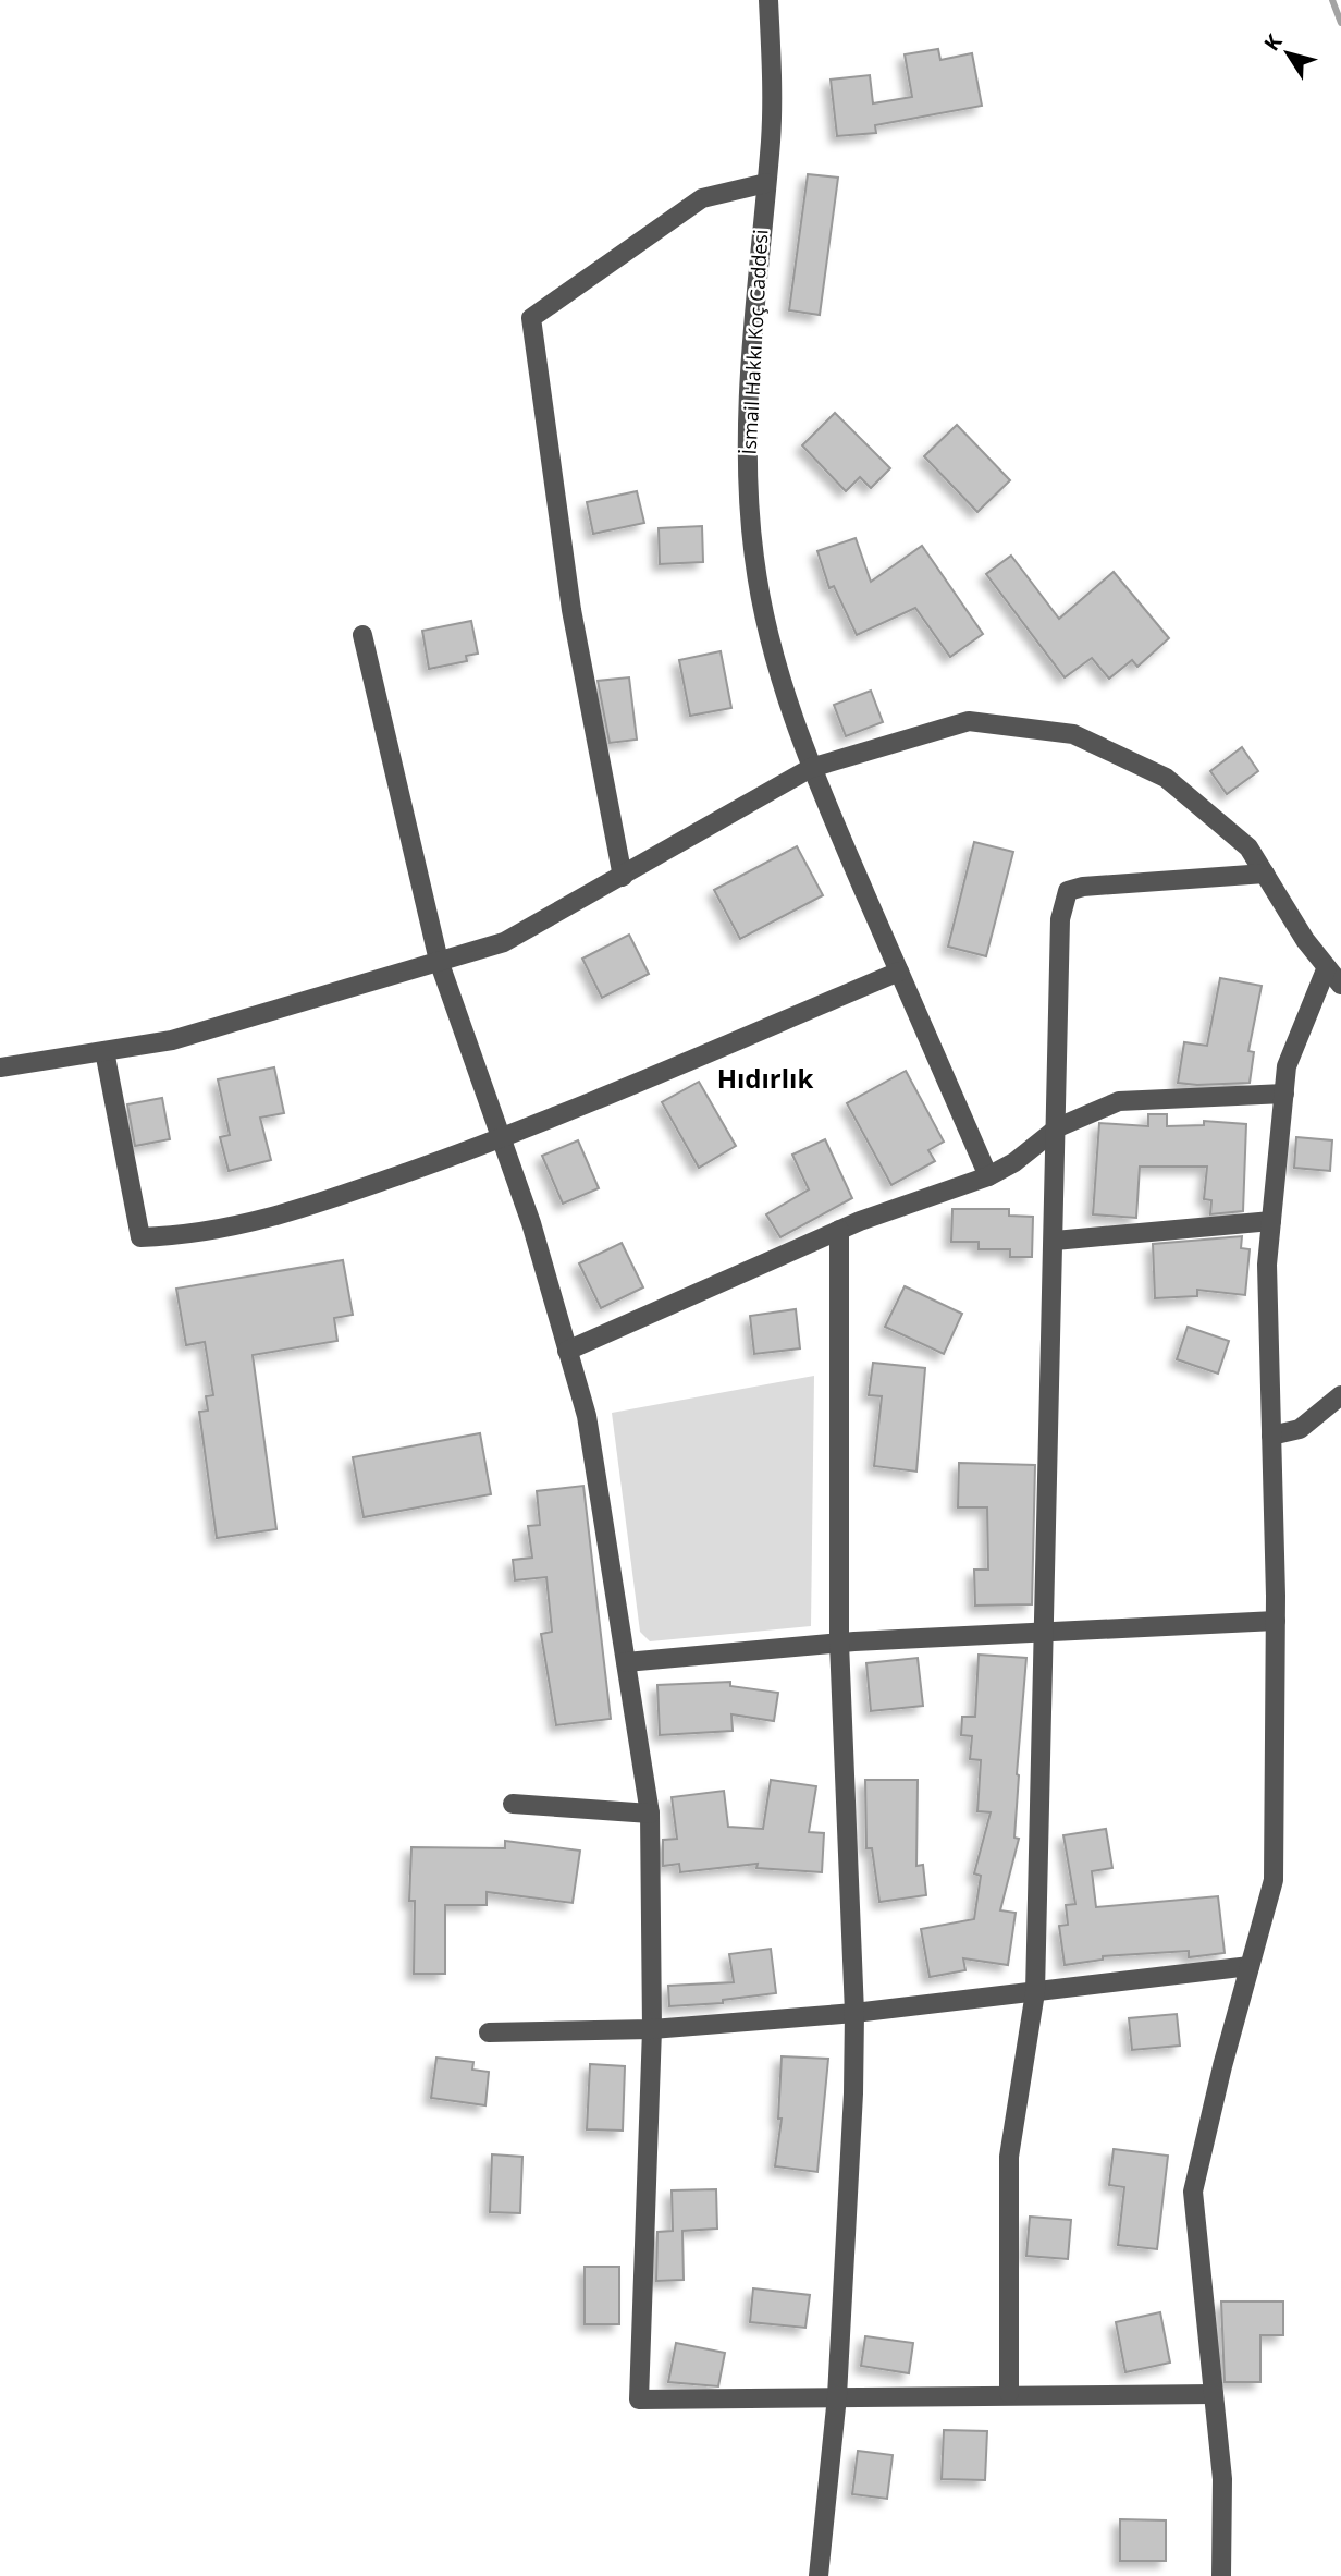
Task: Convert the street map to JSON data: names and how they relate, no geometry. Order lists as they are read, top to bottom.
{
  "streets": {
    "street": ["İsmail Hakkı Koç Caddesi"]
  },
  "districts": ["Hıdırlık"],
  "north": "top left"
}
